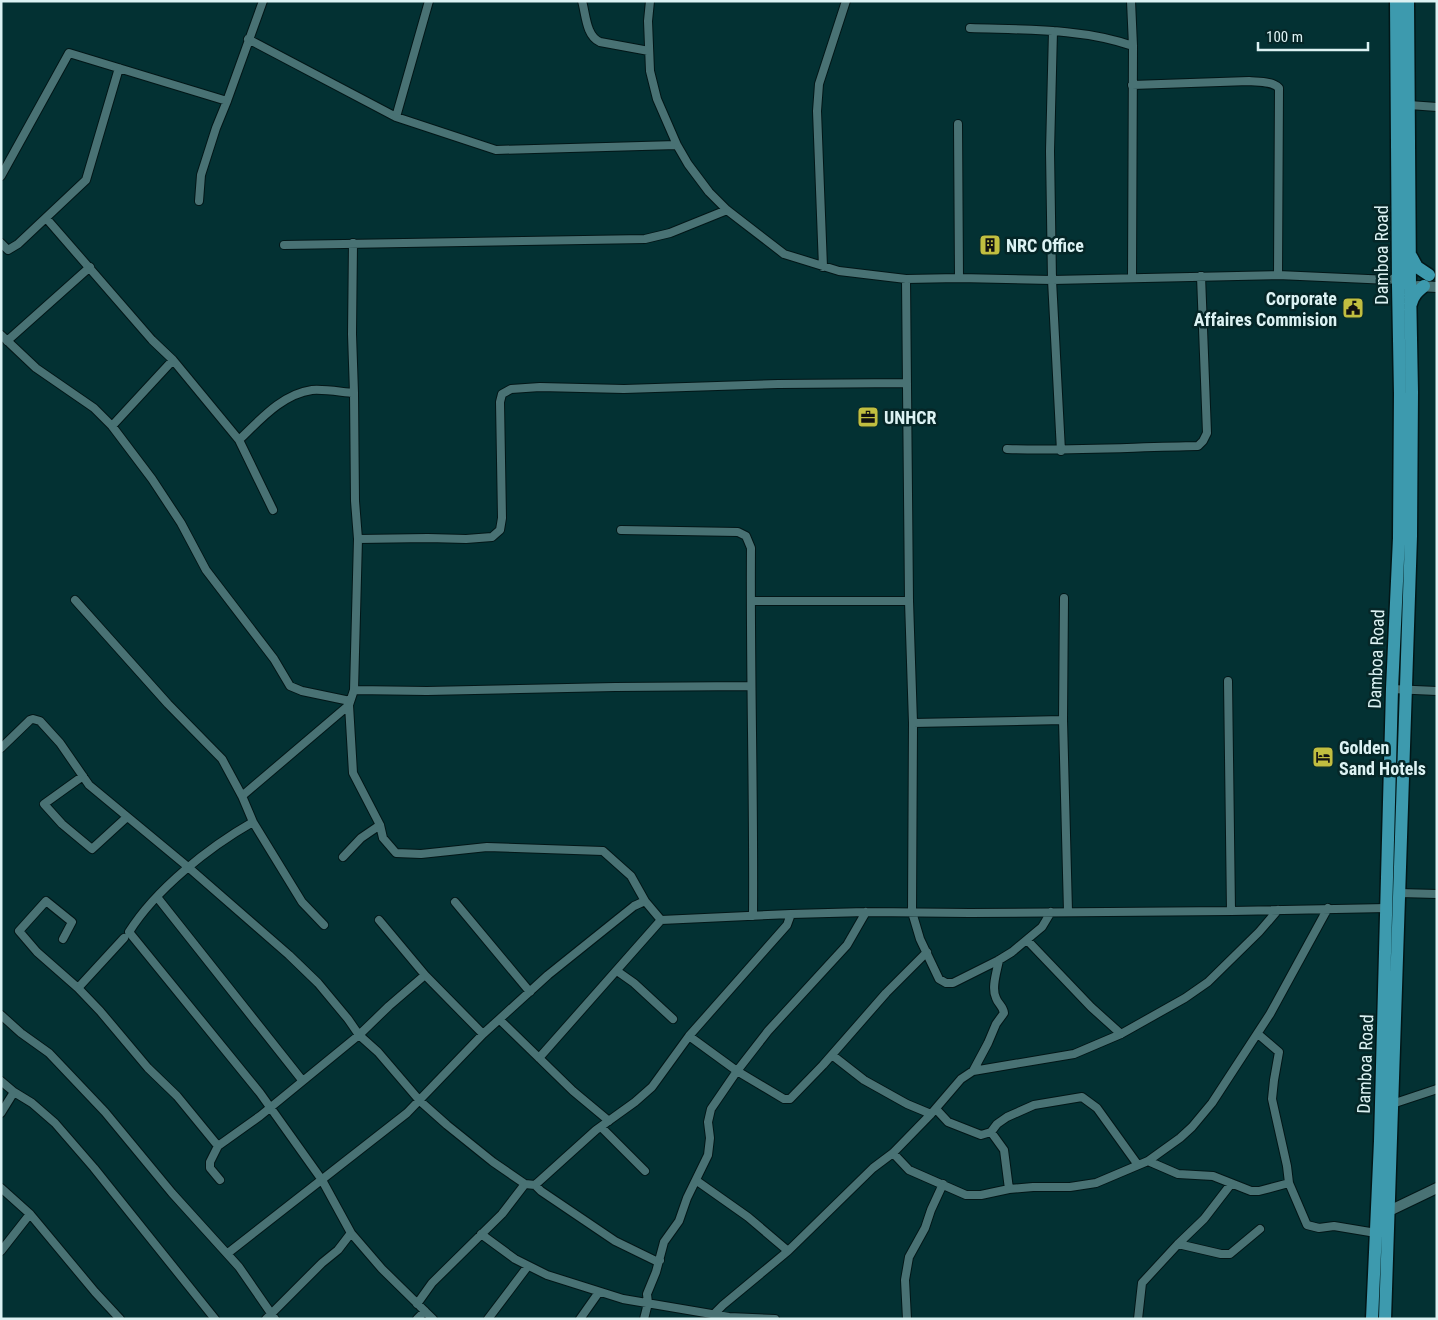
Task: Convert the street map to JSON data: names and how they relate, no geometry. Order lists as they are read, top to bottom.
{
  "streets": {
    "main road": ["Damboa Road"]
  },
  "places": {
    "building": ["NRC Office"],
    "public building": ["Corporate Affaires Commision"],
    "office": ["UNHCR"],
    "hotel": ["Golden Sand Hotels"]
  },
  "scale_bar": "100 m"
}
